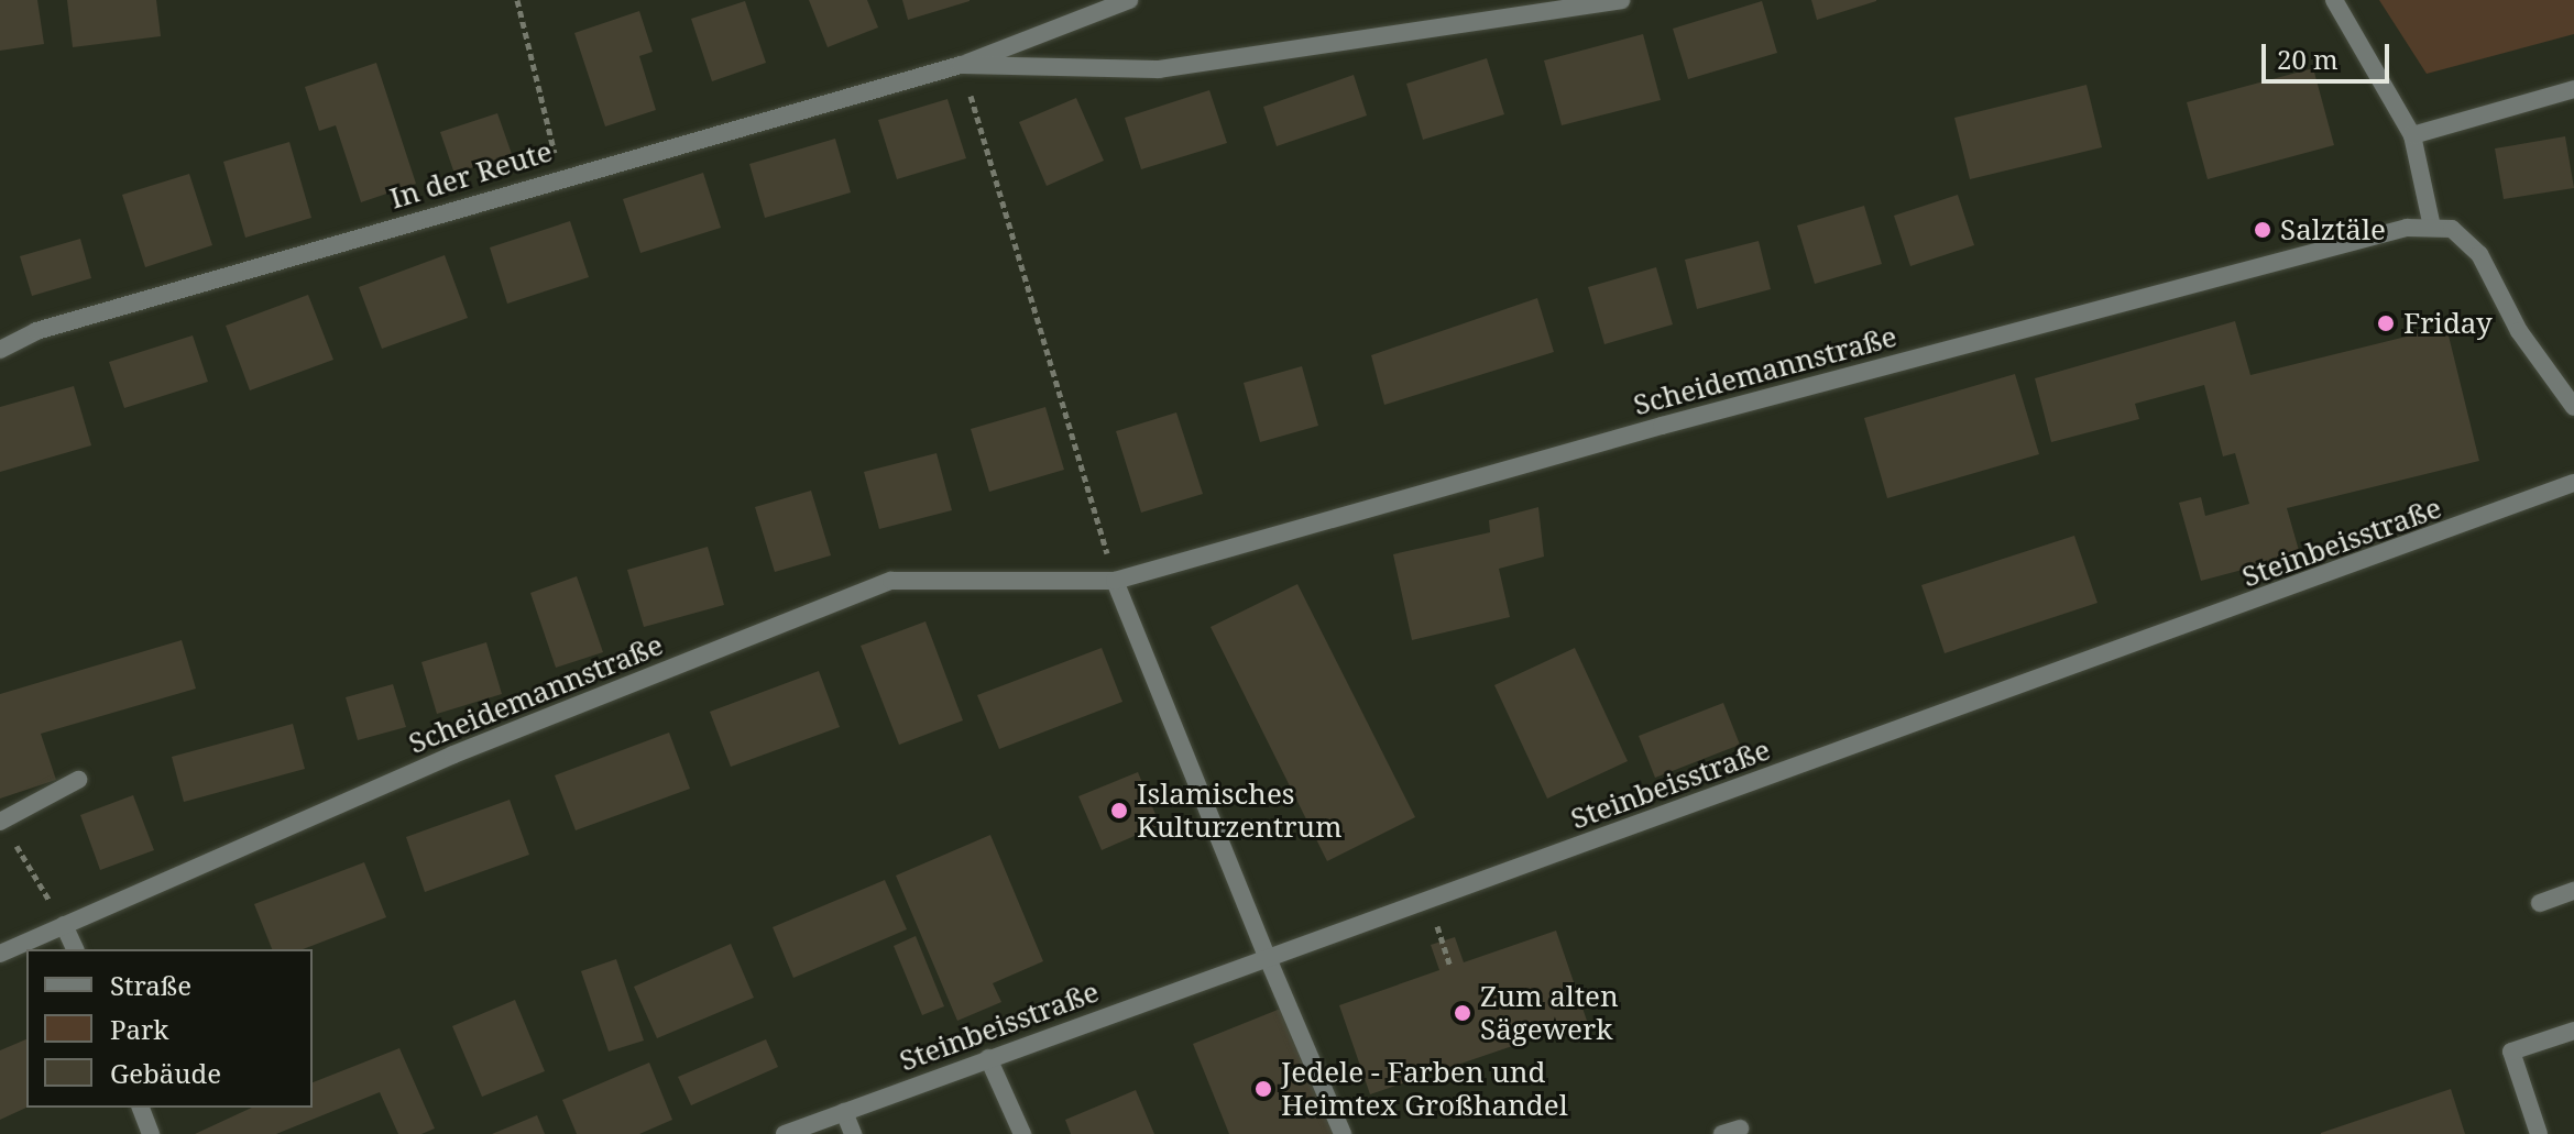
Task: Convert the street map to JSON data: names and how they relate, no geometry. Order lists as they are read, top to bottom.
{
  "streets": {
    "street": ["In der Reute", "Scheidemannstraße", "Steinbeisstraße"]
  },
  "places": [
    "Salztäle",
    "Friday",
    "Islamisches Kulturzentrum",
    "Zum alten Sägewerk",
    "Jedele - Farben und Heimtex Großhandel"
  ],
  "legend": ["Straße", "Park", "Gebäude"],
  "scale_bar": "20 m"
}
